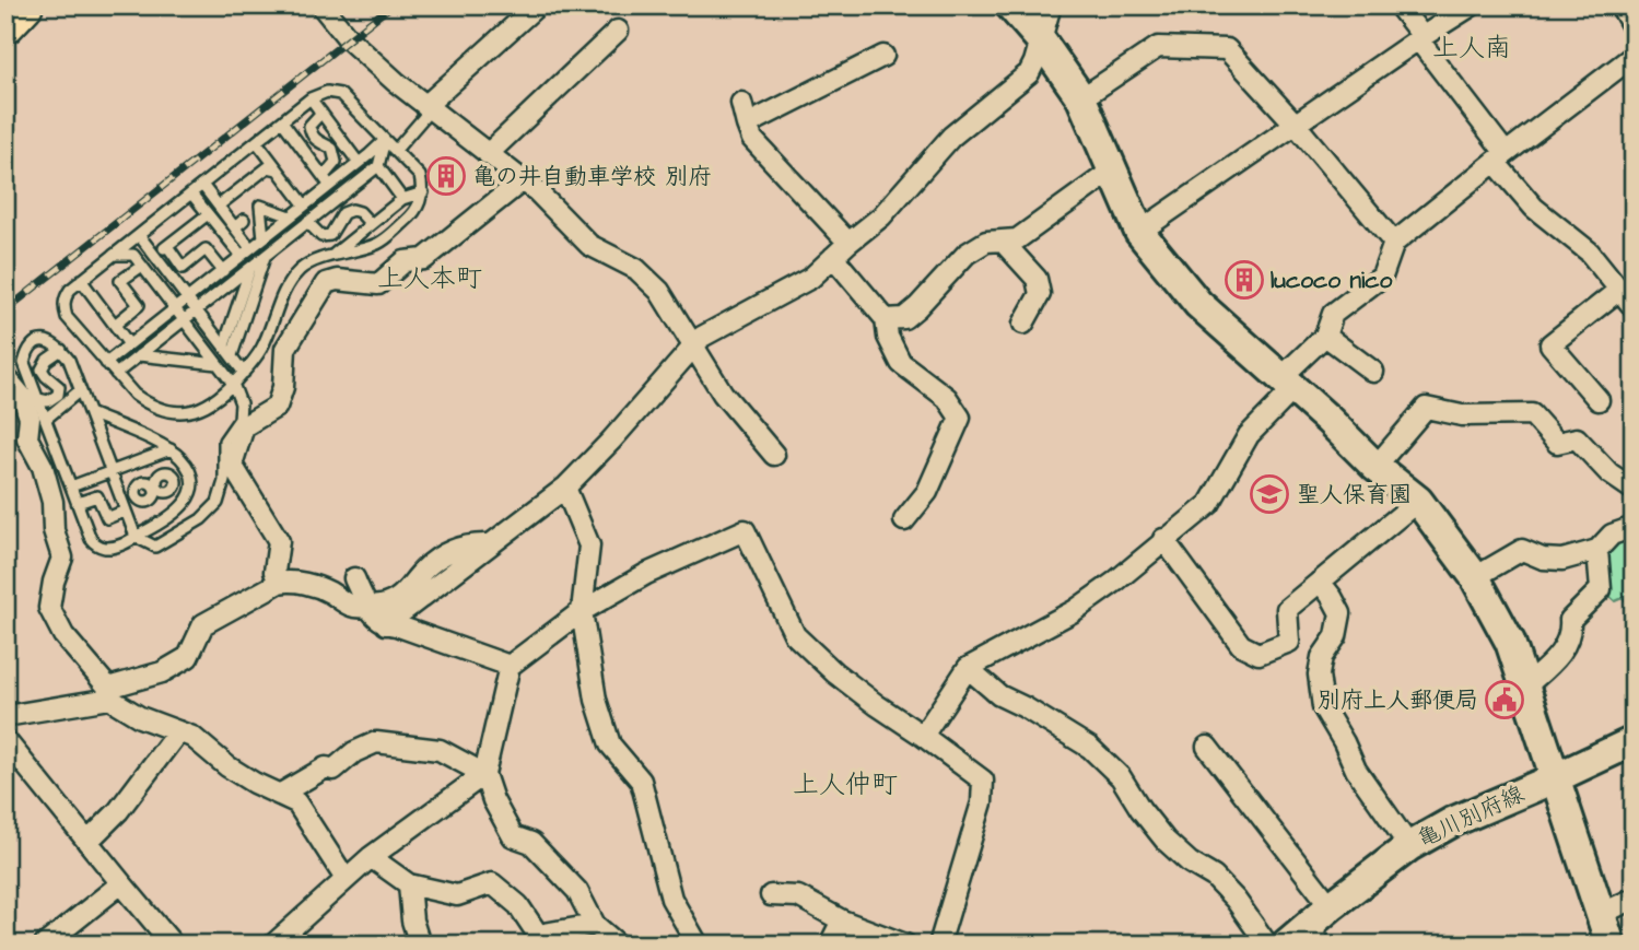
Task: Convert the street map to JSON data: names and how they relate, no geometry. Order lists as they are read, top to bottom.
{
  "streets": {
    "street": ["亀川別府線"]
  },
  "districts": ["上人南", "上人本町", "上人仲町"],
  "places": {
    "building": ["亀の井自動車学校 別府", "lucoco nico"],
    "school or university": ["聖人保育園"],
    "public building": ["別府上人郵便局"]
  }
}
